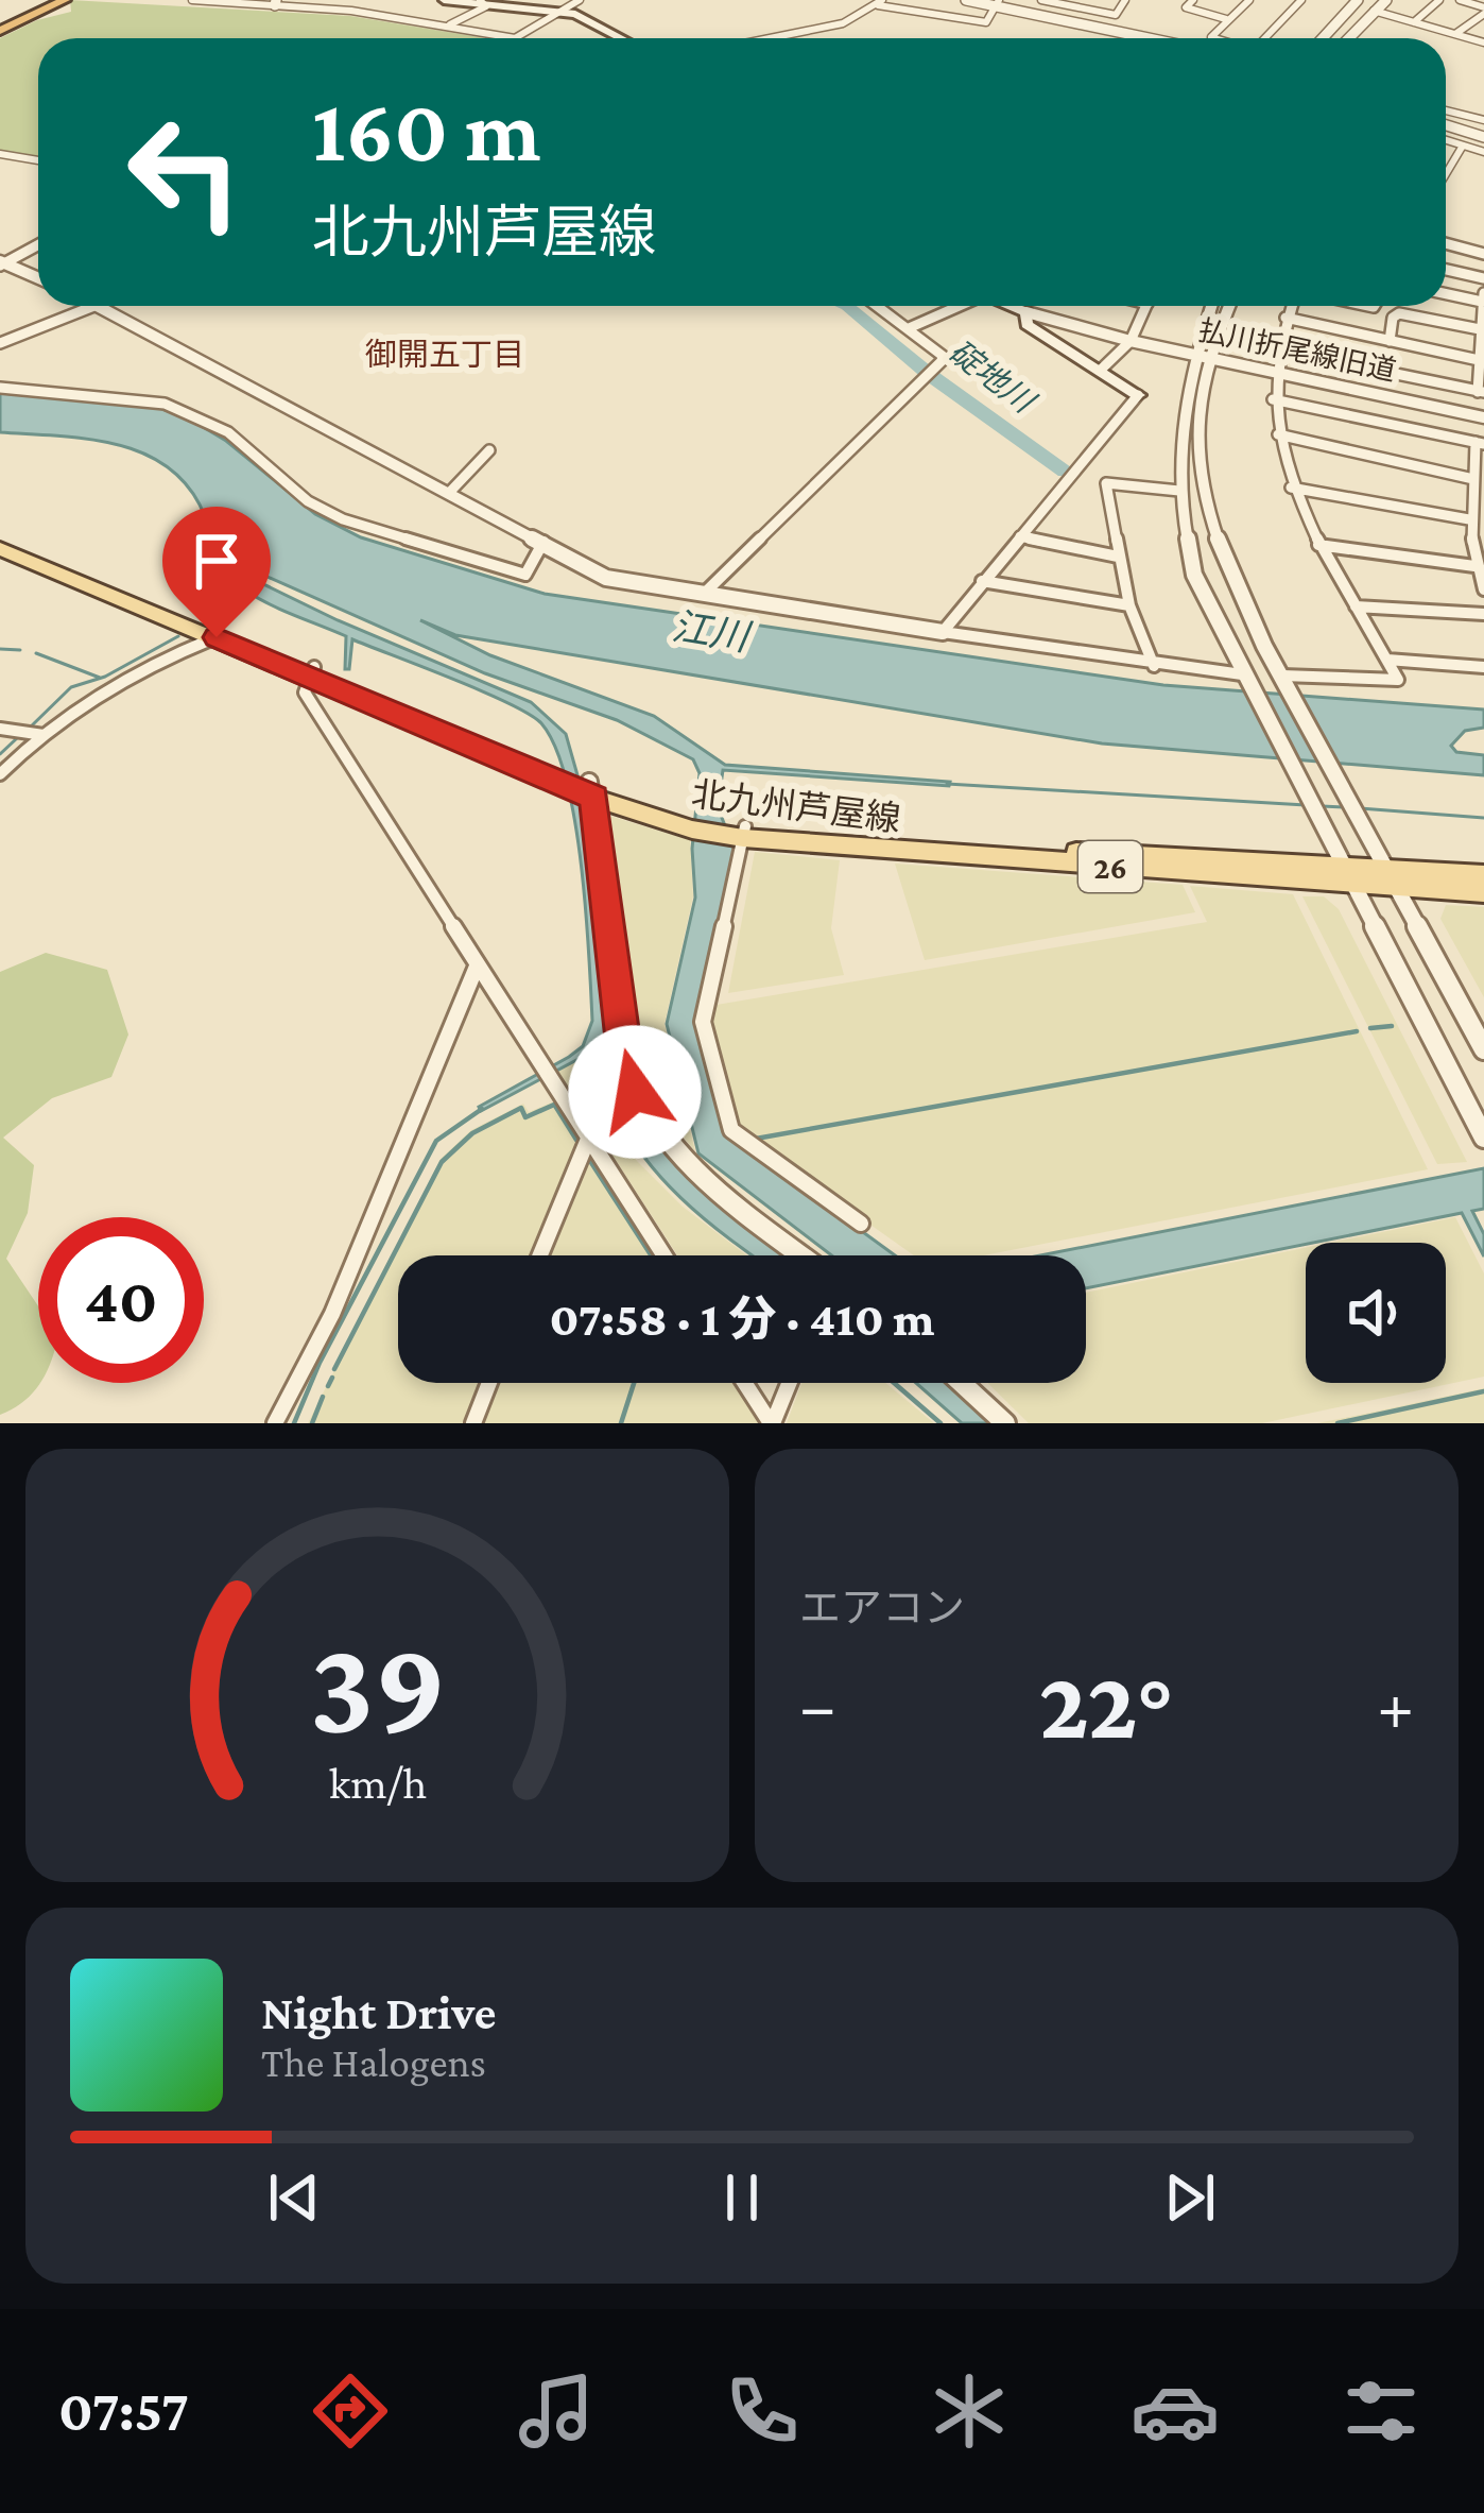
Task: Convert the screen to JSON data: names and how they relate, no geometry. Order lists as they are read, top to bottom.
{
  "streets": {
    "main road": ["北九州芦屋線", "26"],
    "street": ["払川折尾線旧道"]
  },
  "districts": ["御開五丁目"],
  "water": ["碇地川", "江川"],
  "page": {
    "turn": ["160 m", "北九州芦屋線"],
    "limit": "40",
    "trip": "07:58 · 1 分 · 410 m",
    "tile": "エアコン",
    "heat": ["−", "22°", "+"],
    "song": ["Night Drive", "The Halogens"],
    "tabs": "07:57",
    "gauge": ["39", "km/h"]
  }
}
